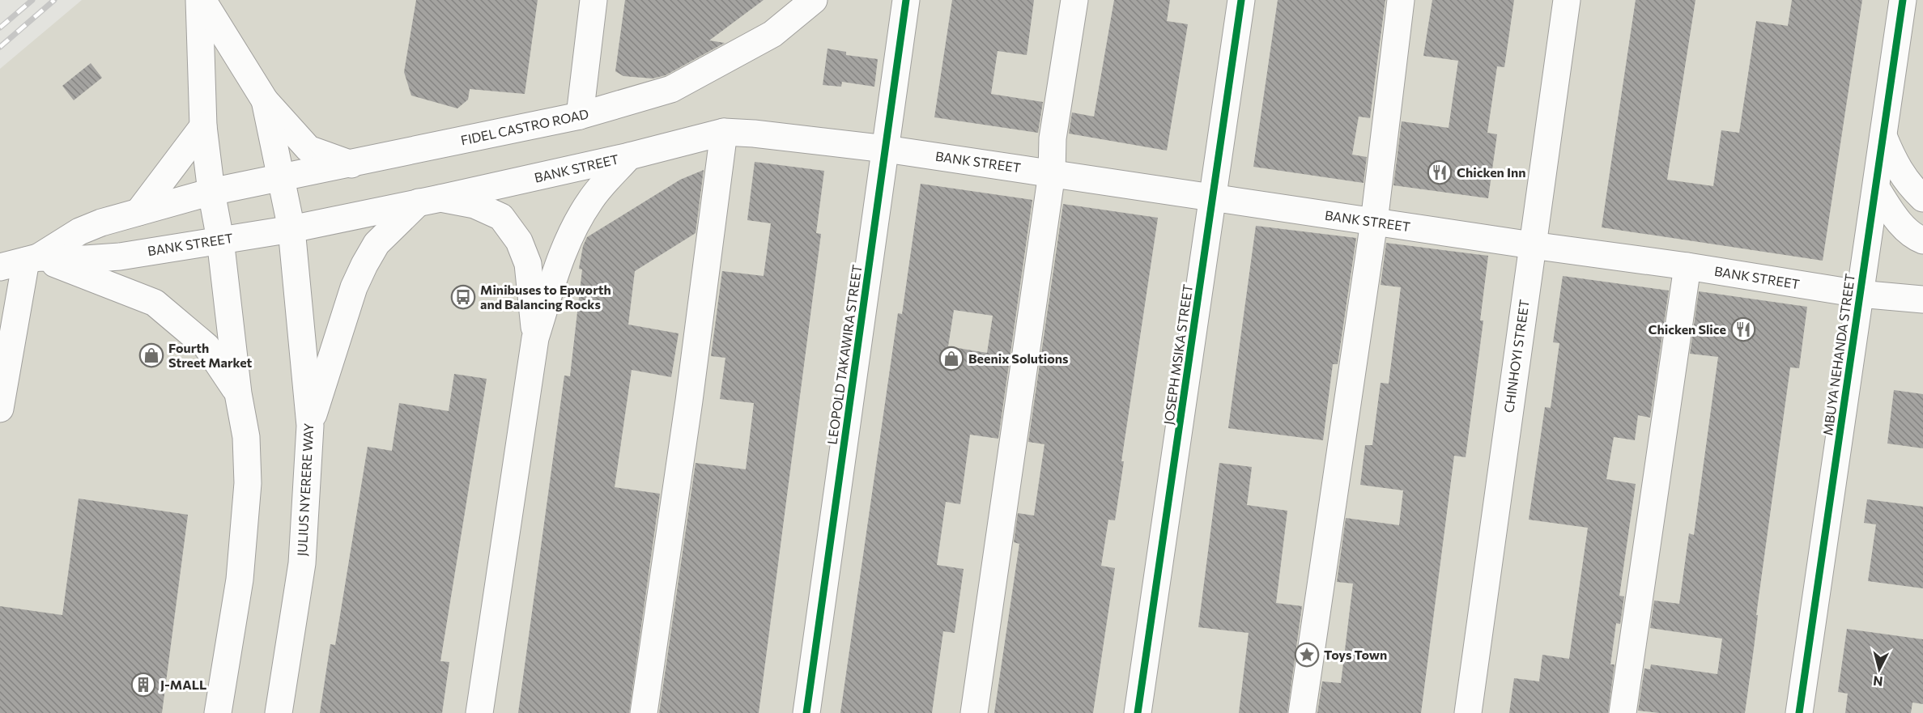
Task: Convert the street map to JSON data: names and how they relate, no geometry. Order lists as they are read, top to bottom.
{
  "streets": {
    "main road": [
      "FIDEL CASTRO ROAD",
      "BANK STREET",
      "LEOPOLD TAKAWIRA STREET",
      "JOSEPH MSIKA STREET",
      "MBUYA NEHANDA STREET",
      "CHINHOYI STREET",
      "JULIUS NYERERE WAY"
    ]
  },
  "crossings": [
    ["FIDEL CASTRO ROAD", "BANK STREET"],
    ["FIDEL CASTRO ROAD", "JULIUS NYERERE WAY"],
    ["BANK STREET", "LEOPOLD TAKAWIRA STREET"],
    ["BANK STREET", "JOSEPH MSIKA STREET"],
    ["BANK STREET", "MBUYA NEHANDA STREET"],
    ["BANK STREET", "CHINHOYI STREET"],
    ["BANK STREET", "JULIUS NYERERE WAY"]
  ],
  "places": {
    "restaurant": ["Chicken Inn", "Chicken Slice"],
    "bus stop": ["Minibuses to Epworth and Balancing Rocks"],
    "shop": ["Fourth Street Market", "Beenix Solutions"],
    "place": ["Toys Town"],
    "building": ["J-MALL"]
  },
  "north": "bottom"
}
